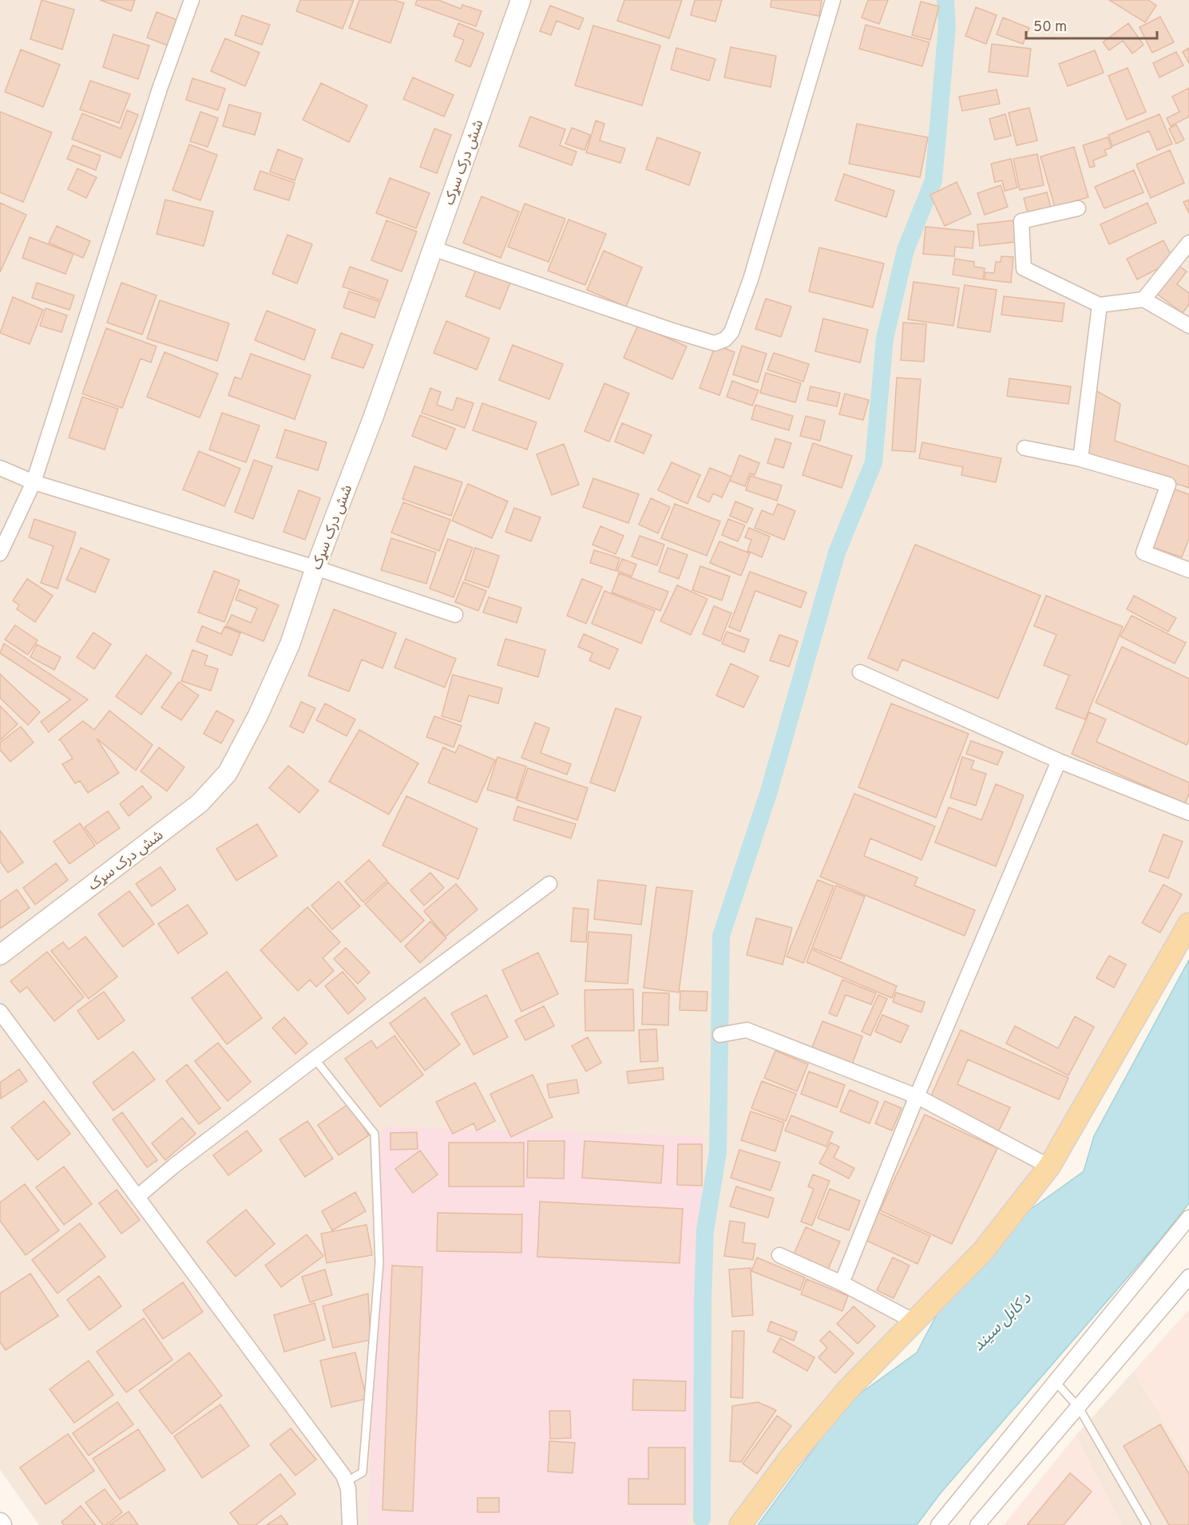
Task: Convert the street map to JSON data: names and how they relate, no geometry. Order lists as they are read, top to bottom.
{
  "streets": {
    "main road": ["شش درک سړک"]
  },
  "water": ["د کابل سيند"],
  "scale_bar": "50 m"
}
